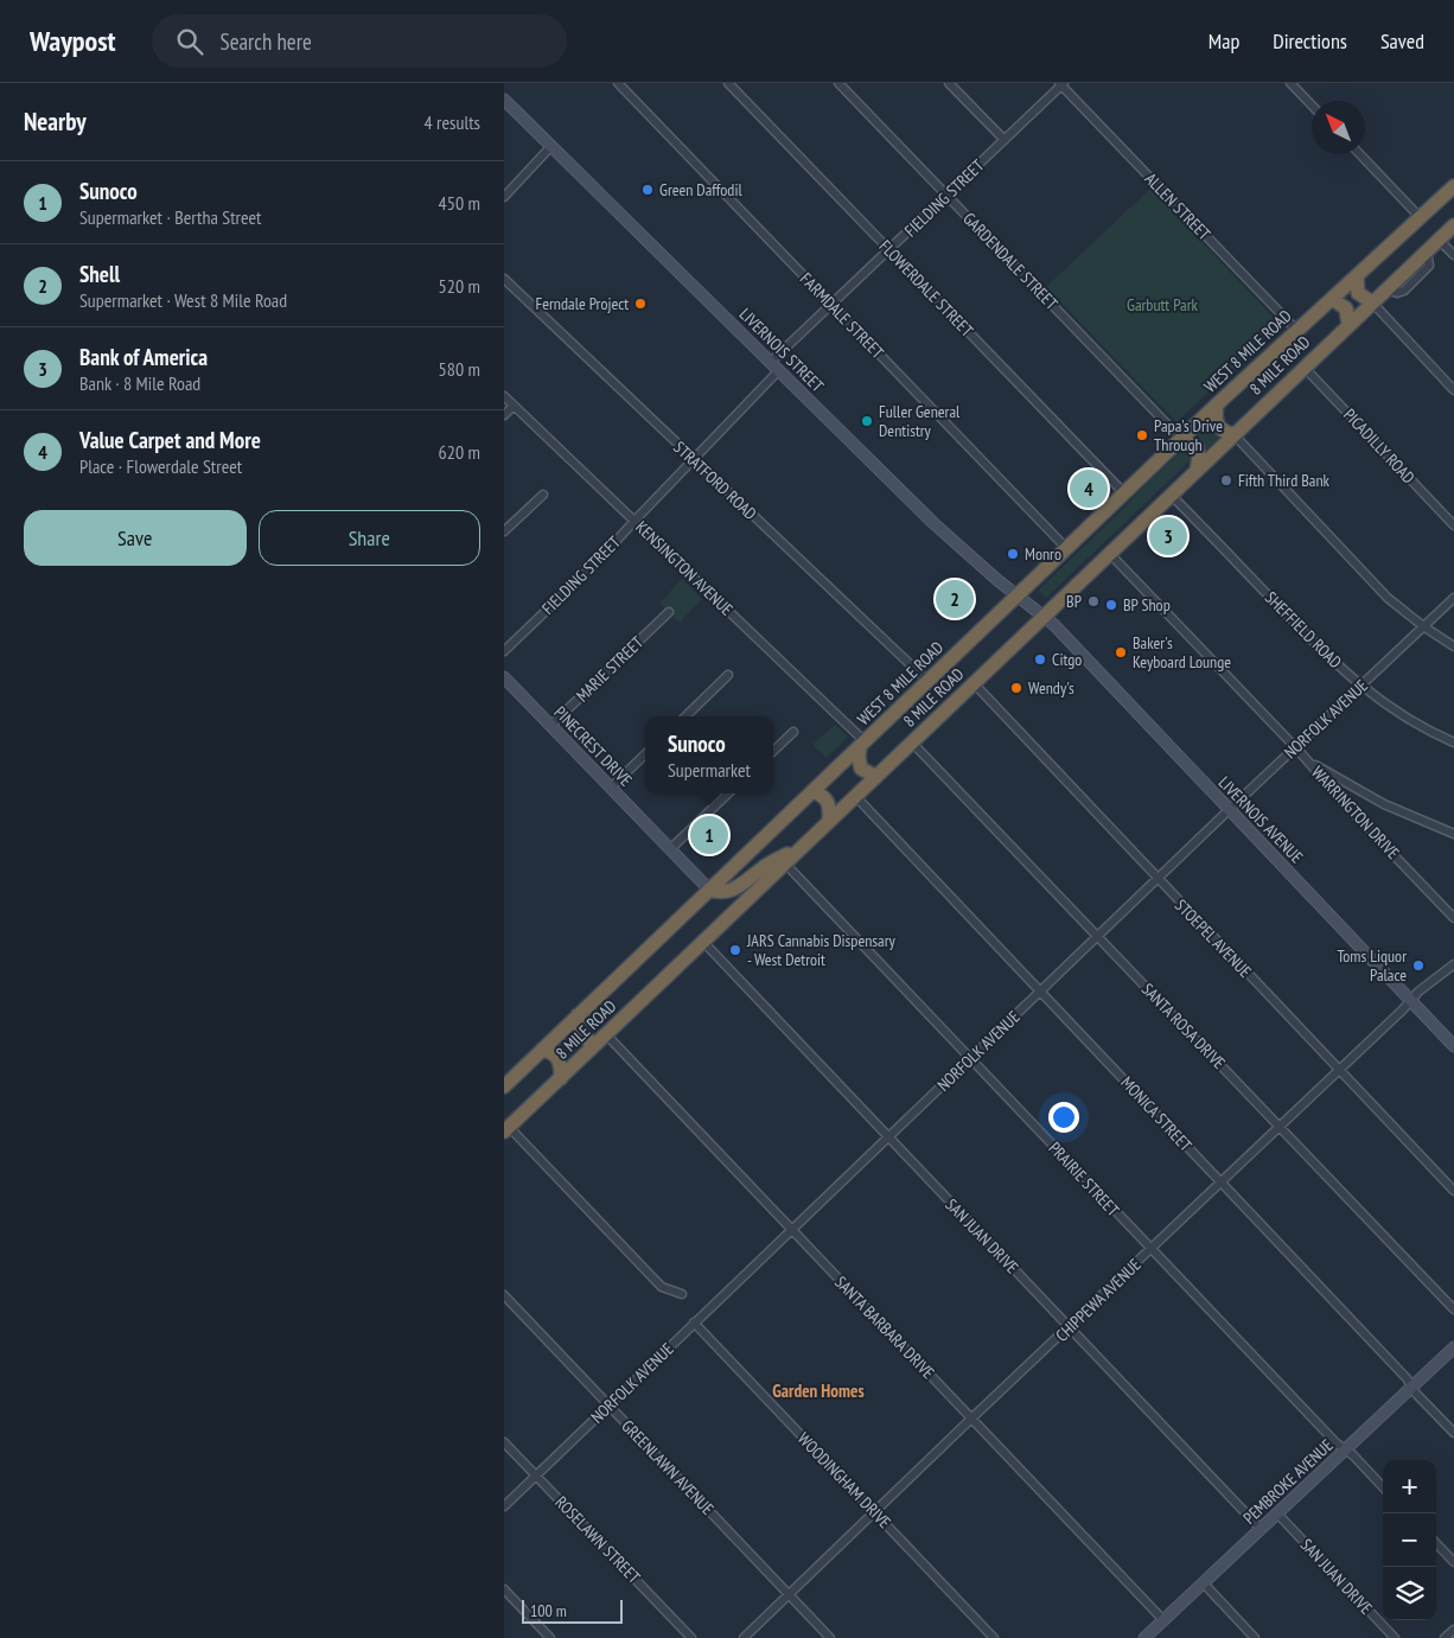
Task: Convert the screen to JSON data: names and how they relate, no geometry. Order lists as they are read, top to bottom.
{
  "streets": {
    "highway": ["WEST 8 MILE ROAD", "8 MILE ROAD"],
    "street": [
      "FIELDING STREET",
      "ALLEN STREET",
      "GARDENDALE STREET",
      "FLOWERDALE STREET",
      "FARMDALE STREET",
      "LIVERNOIS STREET",
      "PICADILLY ROAD",
      "STRATFORD ROAD",
      "KENSINGTON AVENUE",
      "SHEFFIELD ROAD",
      "MARIE STREET",
      "NORFOLK AVENUE",
      "PINECREST DRIVE",
      "WARRINGTON DRIVE",
      "LIVERNOIS AVENUE",
      "STOEPEL AVENUE",
      "SANTA ROSA DRIVE",
      "MONICA STREET",
      "PRAIRIE STREET",
      "SAN JUAN DRIVE",
      "CHIPPEWA AVENUE",
      "SANTA BARBARA DRIVE",
      "GREENLAWN AVENUE",
      "WOODINGHAM DRIVE",
      "PEMBROKE AVENUE",
      "ROSELAWN STREET"
    ]
  },
  "crossings": [
    ["FIELDING STREET", "ALLEN STREET"],
    ["FIELDING STREET", "GARDENDALE STREET"],
    ["FIELDING STREET", "FLOWERDALE STREET"],
    ["FIELDING STREET", "FARMDALE STREET"],
    ["FIELDING STREET", "LIVERNOIS STREET"],
    ["FIELDING STREET", "STRATFORD ROAD"],
    ["FIELDING STREET", "KENSINGTON AVENUE"],
    ["ALLEN STREET", "WEST 8 MILE ROAD"],
    ["GARDENDALE STREET", "WEST 8 MILE ROAD"],
    ["FLOWERDALE STREET", "WEST 8 MILE ROAD"],
    ["FARMDALE STREET", "WEST 8 MILE ROAD"],
    ["LIVERNOIS STREET", "WEST 8 MILE ROAD"],
    ["LIVERNOIS STREET", "8 MILE ROAD"],
    ["LIVERNOIS STREET", "LIVERNOIS AVENUE"],
    ["WEST 8 MILE ROAD", "STRATFORD ROAD"],
    ["WEST 8 MILE ROAD", "KENSINGTON AVENUE"],
    ["WEST 8 MILE ROAD", "PINECREST DRIVE"],
    ["8 MILE ROAD", "PICADILLY ROAD"],
    ["8 MILE ROAD", "SHEFFIELD ROAD"],
    ["8 MILE ROAD", "WARRINGTON DRIVE"],
    ["8 MILE ROAD", "LIVERNOIS AVENUE"],
    ["8 MILE ROAD", "STOEPEL AVENUE"],
    ["8 MILE ROAD", "SANTA ROSA DRIVE"],
    ["8 MILE ROAD", "MONICA STREET"],
    ["8 MILE ROAD", "PRAIRIE STREET"],
    ["8 MILE ROAD", "SAN JUAN DRIVE"],
    ["8 MILE ROAD", "SANTA BARBARA DRIVE"],
    ["SHEFFIELD ROAD", "NORFOLK AVENUE"],
    ["MARIE STREET", "PINECREST DRIVE"],
    ["NORFOLK AVENUE", "WARRINGTON DRIVE"],
    ["NORFOLK AVENUE", "LIVERNOIS AVENUE"],
    ["NORFOLK AVENUE", "STOEPEL AVENUE"],
    ["NORFOLK AVENUE", "SANTA ROSA DRIVE"],
    ["NORFOLK AVENUE", "MONICA STREET"],
    ["NORFOLK AVENUE", "PRAIRIE STREET"],
    ["NORFOLK AVENUE", "SAN JUAN DRIVE"],
    ["NORFOLK AVENUE", "SANTA BARBARA DRIVE"],
    ["NORFOLK AVENUE", "GREENLAWN AVENUE"],
    ["NORFOLK AVENUE", "WOODINGHAM DRIVE"],
    ["NORFOLK AVENUE", "ROSELAWN STREET"],
    ["LIVERNOIS AVENUE", "CHIPPEWA AVENUE"],
    ["STOEPEL AVENUE", "CHIPPEWA AVENUE"],
    ["SANTA ROSA DRIVE", "CHIPPEWA AVENUE"],
    ["MONICA STREET", "CHIPPEWA AVENUE"],
    ["MONICA STREET", "PEMBROKE AVENUE"],
    ["PRAIRIE STREET", "CHIPPEWA AVENUE"],
    ["PRAIRIE STREET", "PEMBROKE AVENUE"],
    ["SAN JUAN DRIVE", "CHIPPEWA AVENUE"],
    ["SAN JUAN DRIVE", "PEMBROKE AVENUE"],
    ["CHIPPEWA AVENUE", "SANTA BARBARA DRIVE"],
    ["CHIPPEWA AVENUE", "GREENLAWN AVENUE"],
    ["CHIPPEWA AVENUE", "WOODINGHAM DRIVE"],
    ["SANTA BARBARA DRIVE", "PEMBROKE AVENUE"]
  ],
  "districts": ["Garden Homes"],
  "parks": ["Garbutt Park"],
  "places": [
    "Green Daffodil",
    "Ferndale Project",
    "Fuller General Dentistry",
    "Papa's Drive Through",
    "Fifth Third Bank",
    "Monro",
    "BP",
    "BP Shop",
    "Baker's Keyboard Lounge",
    "Citgo",
    "Wendy's",
    "JARS Cannabis Dispensary - West Detroit",
    "Toms Liquor Palace"
  ],
  "scale_bar": "100 m",
  "north": "top left",
  "page": {
    "header": "Waypost",
    "search": "Search here",
    "nav": ["Map", "Directions", "Saved"],
    "heading": ["Nearby", "4 results"],
    "list": [
      {
        "mark": "1",
        "name": "Sunoco",
        "note": "Supermarket · Bertha Street",
        "value": "450 m"
      },
      {
        "mark": "2",
        "name": "Shell",
        "note": "Supermarket · West 8 Mile Road",
        "value": "520 m"
      },
      {
        "mark": "3",
        "name": "Bank of America",
        "note": "Bank · 8 Mile Road",
        "value": "580 m"
      },
      {
        "mark": "4",
        "name": "Value Carpet and More",
        "note": "Place · Flowerdale Street",
        "value": "620 m"
      }
    ],
    "pins": [
      "4",
      "3",
      "2",
      "1"
    ],
    "buttons": ["Save", "Share"],
    "popup": ["Sunoco", "Supermarket"],
    "map_buttons": ["+", "−"],
    "scale": "100 m"
  }
}
